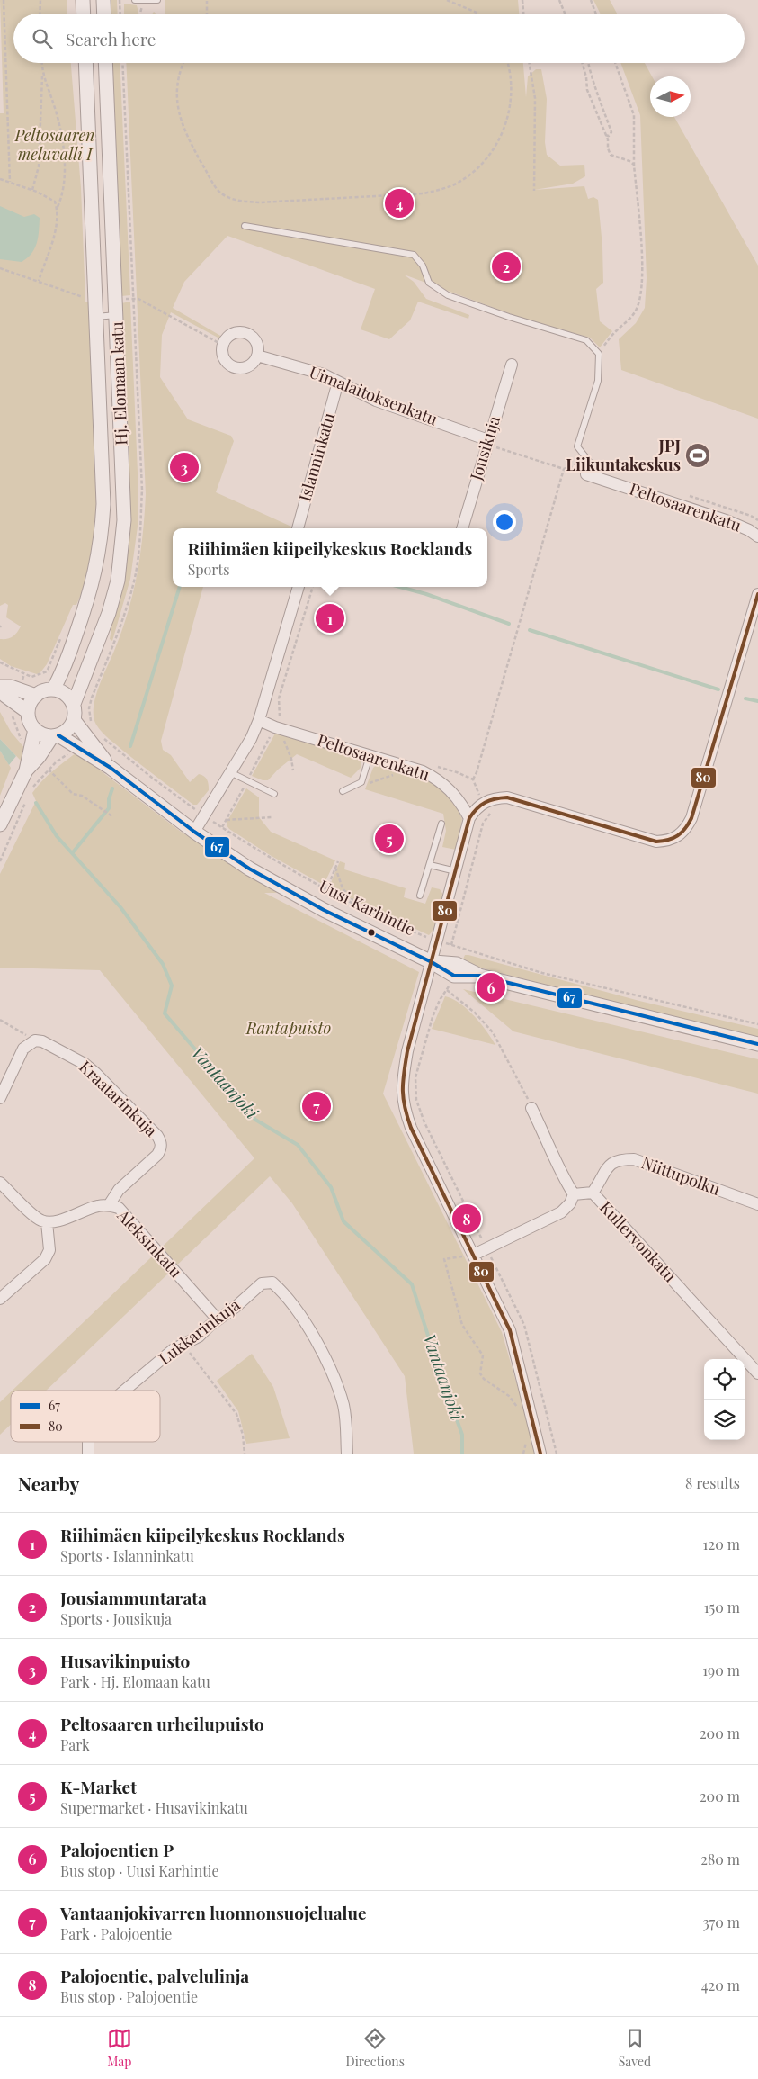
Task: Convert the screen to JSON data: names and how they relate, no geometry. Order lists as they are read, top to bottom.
{
  "streets": {
    "street": [
      "Hj. Elomaan katu",
      "Uimalaitoksenkatu",
      "Jousikuja",
      "Islanninkatu",
      "Peltosaarenkatu",
      "Uusi Karhintie",
      "Kraatarinkuja",
      "Niittupolku",
      "Kullervonkatu",
      "Aleksinkatu",
      "Lukkarinkuja"
    ]
  },
  "crossings": [
    ["Hj. Elomaan katu", "Uusi Karhintie"],
    ["Uimalaitoksenkatu", "Jousikuja"],
    ["Uimalaitoksenkatu", "Islanninkatu"],
    ["Kraatarinkuja", "Aleksinkatu"],
    ["Niittupolku", "Kullervonkatu"],
    ["Aleksinkatu", "Lukkarinkuja"]
  ],
  "water": ["Vantaanjoki"],
  "parks": ["Peltosaaren meluvalli I", "Rantapuisto"],
  "places": {
    "sports": ["JPJ Liikuntakeskus"]
  },
  "lines": ["transit line 80", "transit line 67"],
  "legend": ["67", "80"],
  "north": "right",
  "page": {
    "search": "Search here",
    "pins": [
      "4",
      "2",
      "3",
      "1",
      "5",
      "6",
      "7",
      "8"
    ],
    "popup": ["Riihimäen kiipeilykeskus Rocklands", "Sports"],
    "heading": ["Nearby", "8 results"],
    "list": [
      {
        "mark": "1",
        "name": "Riihimäen kiipeilykeskus Rocklands",
        "note": "Sports · Islanninkatu",
        "value": "120 m"
      },
      {
        "mark": "2",
        "name": "Jousiammuntarata",
        "note": "Sports · Jousikuja",
        "value": "150 m"
      },
      {
        "mark": "3",
        "name": "Husavikinpuisto",
        "note": "Park · Hj. Elomaan katu",
        "value": "190 m"
      },
      {
        "mark": "4",
        "name": "Peltosaaren urheilupuisto",
        "note": "Park",
        "value": "200 m"
      },
      {
        "mark": "5",
        "name": "K-Market",
        "note": "Supermarket · Husavikinkatu",
        "value": "200 m"
      },
      {
        "mark": "6",
        "name": "Palojoentien P",
        "note": "Bus stop · Uusi Karhintie",
        "value": "280 m"
      },
      {
        "mark": "7",
        "name": "Vantaanjokivarren luonnonsuojelualue",
        "note": "Park · Palojoentie",
        "value": "370 m"
      },
      {
        "mark": "8",
        "name": "Palojoentie, palvelulinja",
        "note": "Bus stop · Palojoentie",
        "value": "420 m"
      }
    ],
    "nav": ["Map", "Directions", "Saved"]
  }
}
